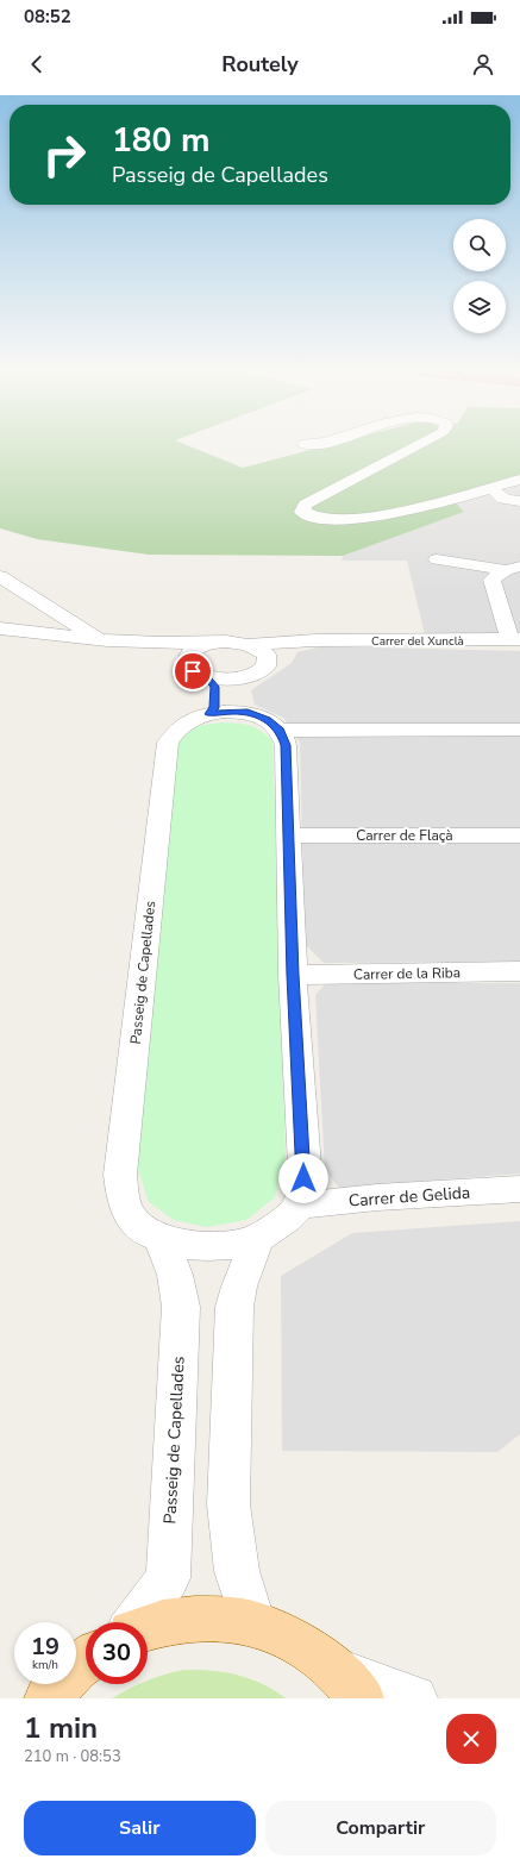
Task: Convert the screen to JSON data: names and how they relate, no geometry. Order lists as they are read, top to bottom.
{
  "streets": {
    "street": [
      "Carrer del Xunclà",
      "Carrer de Flaçà",
      "Passeig de Capellades",
      "Carrer de la Riba",
      "Carrer de Gelida"
    ]
  },
  "crossings": [
    ["Passeig de Capellades", "Carrer de Gelida"]
  ],
  "page": {
    "status": "08:52",
    "header": "Routely",
    "turn": ["180 m", "Passeig de Capellades"],
    "speed": "19 km/h",
    "limit": "30",
    "heading": ["1 min", "210 m · 08:53"],
    "buttons": ["Salir", "Compartir"]
  }
}
